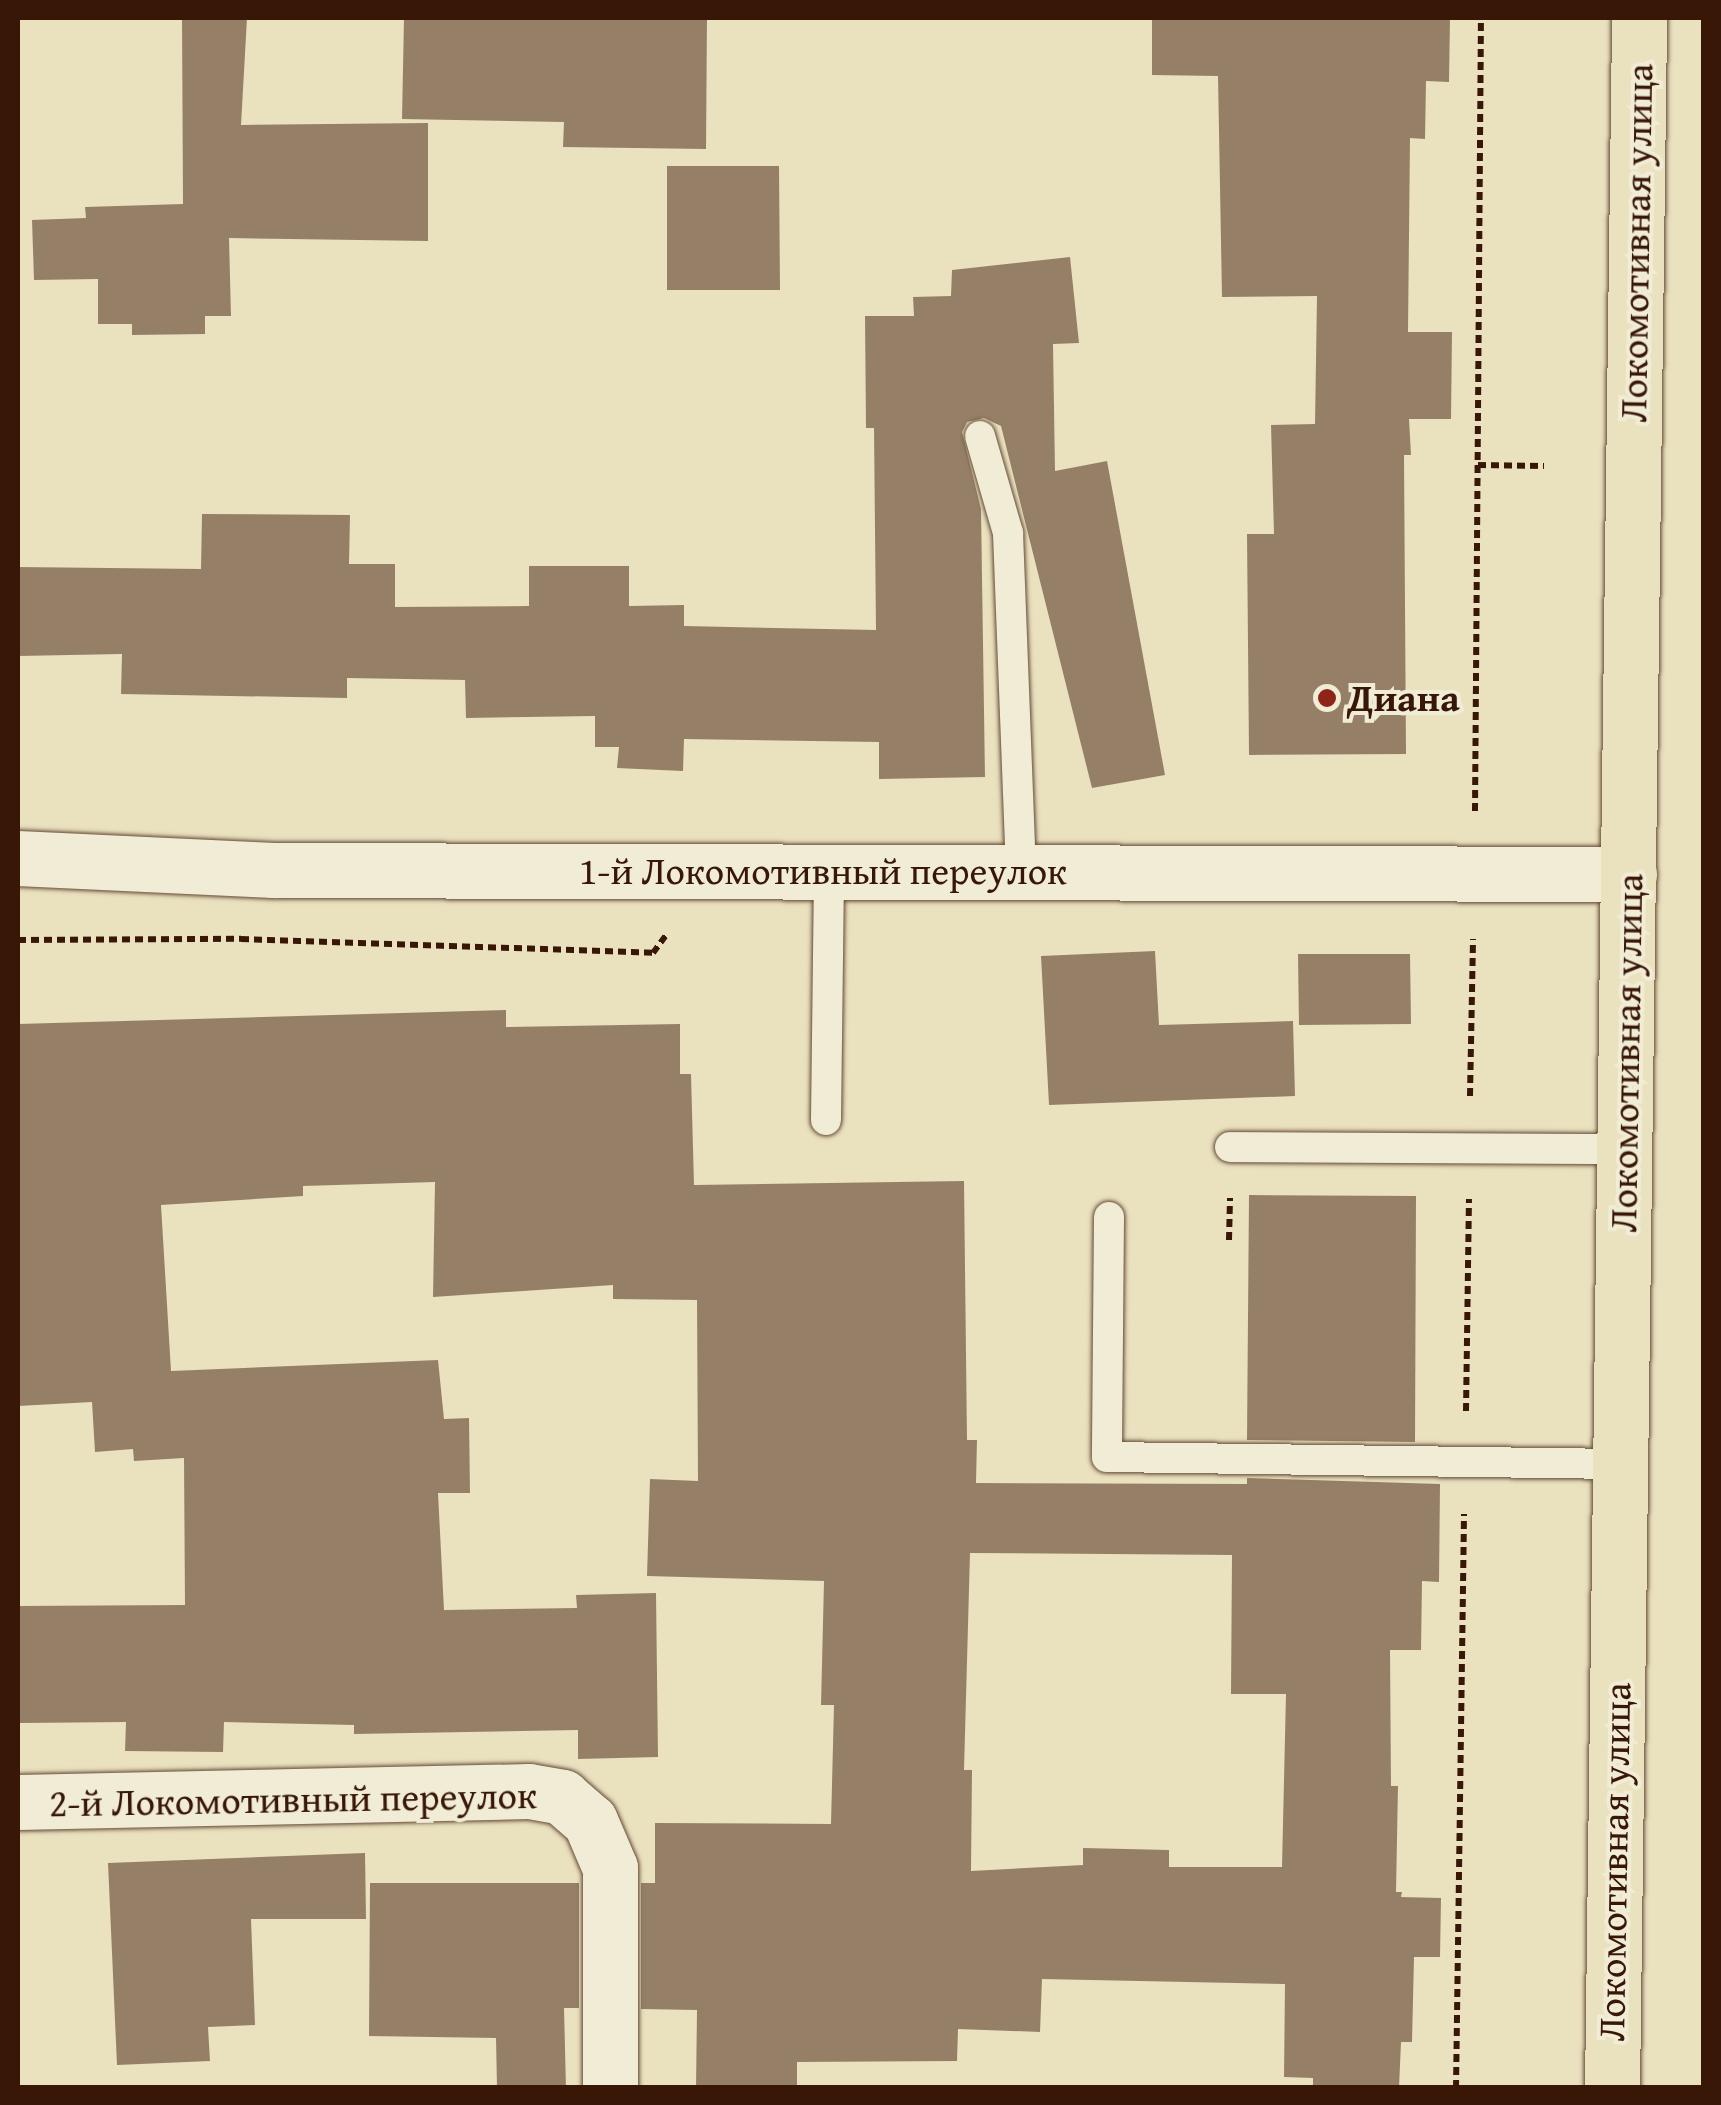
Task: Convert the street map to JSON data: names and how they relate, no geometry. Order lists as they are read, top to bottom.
{
  "streets": {
    "main road": ["Локомотивная улица"],
    "street": ["1-й Локомотивный переулок", "2-й Локомотивный переулок"]
  },
  "crossings": [
    ["Локомотивная улица", "1-й Локомотивный переулок"]
  ],
  "places": ["Диана"]
}
